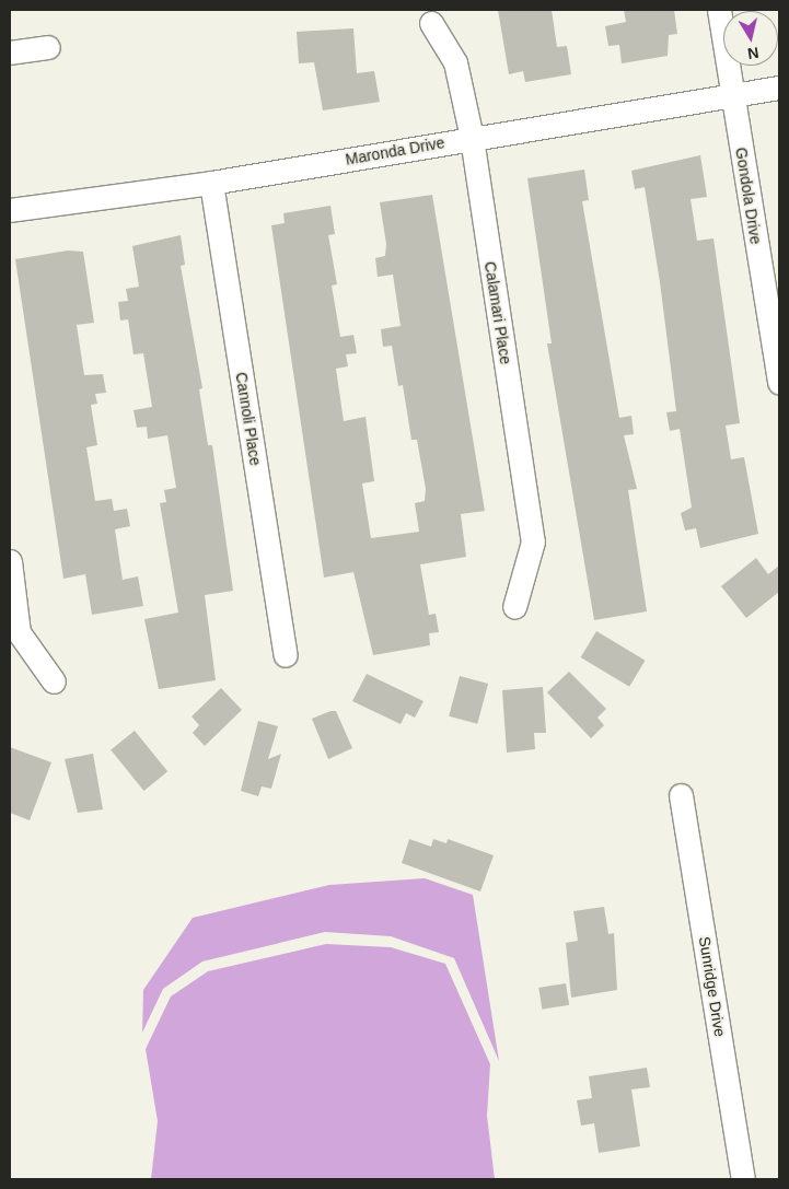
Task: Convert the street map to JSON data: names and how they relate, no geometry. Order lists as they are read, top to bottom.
{
  "streets": {
    "street": [
      "Maronda Drive",
      "Gondola Drive",
      "Calamari Place",
      "Cannoli Place",
      "Sunridge Drive"
    ]
  },
  "crossings": [
    ["Maronda Drive", "Gondola Drive"],
    ["Maronda Drive", "Calamari Place"],
    ["Maronda Drive", "Cannoli Place"]
  ],
  "north": "bottom"
}
